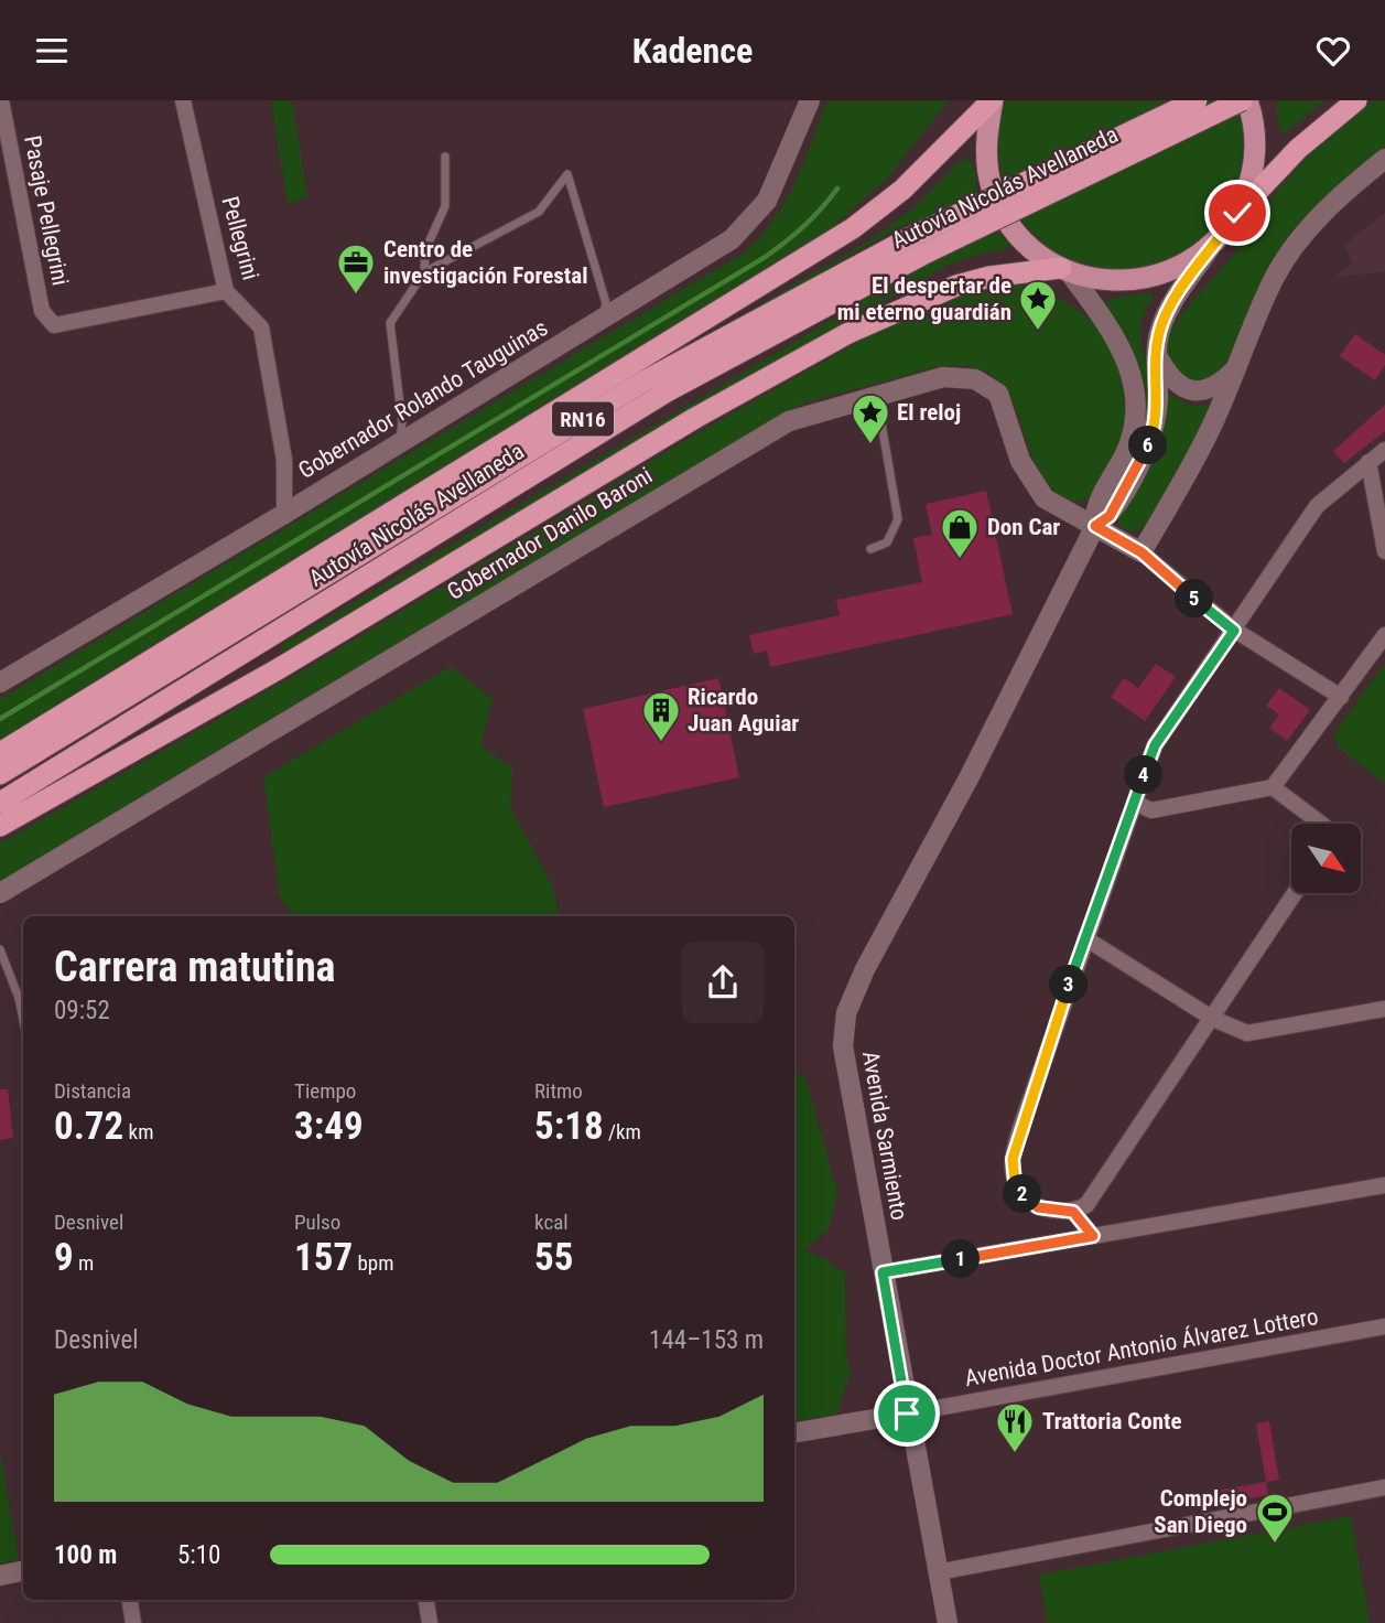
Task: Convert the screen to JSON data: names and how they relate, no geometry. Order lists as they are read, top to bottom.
{
  "streets": {
    "highway": ["Autovía Nicolás Avellaneda", "RN16"],
    "street": [
      "Pasaje Pellegrini",
      "Pellegrini",
      "Gobernador Rolando Tauguinas",
      "Gobernador Danilo Baroni",
      "Avenida Sarmiento",
      "Avenida Doctor Antonio Álvarez Lottero"
    ]
  },
  "crossings": [
    ["Pasaje Pellegrini", "Pellegrini"],
    ["Pellegrini", "Gobernador Rolando Tauguinas"],
    ["Gobernador Danilo Baroni", "Avenida Sarmiento"],
    ["Avenida Sarmiento", "Avenida Doctor Antonio Álvarez Lottero"]
  ],
  "places": {
    "office": ["Centro de investigación Forestal"],
    "place": ["El despertar de mi eterno guardián", "El reloj"],
    "shop": ["Don Car"],
    "building": ["Ricardo Juan Aguiar"],
    "restaurant": ["Trattoria Conte"],
    "sports": ["Complejo San Diego"]
  },
  "north": "bottom right",
  "page": {
    "header": "Kadence",
    "pins": [
      "6",
      "5",
      "4",
      "3",
      "2",
      "1"
    ],
    "heading": ["Carrera matutina", "09:52"],
    "stats": [
      ["Distancia", "0.72 km"],
      ["Tiempo", "3:49"],
      ["Ritmo", "5:18 /km"],
      ["Desnivel", "9 m"],
      ["Pulso", "157 bpm"],
      ["kcal", "55"]
    ],
    "chart": ["Desnivel", "144–153 m"],
    "list": [
      {
        "name": "100 m",
        "note": "5:10"
      }
    ]
  }
}
